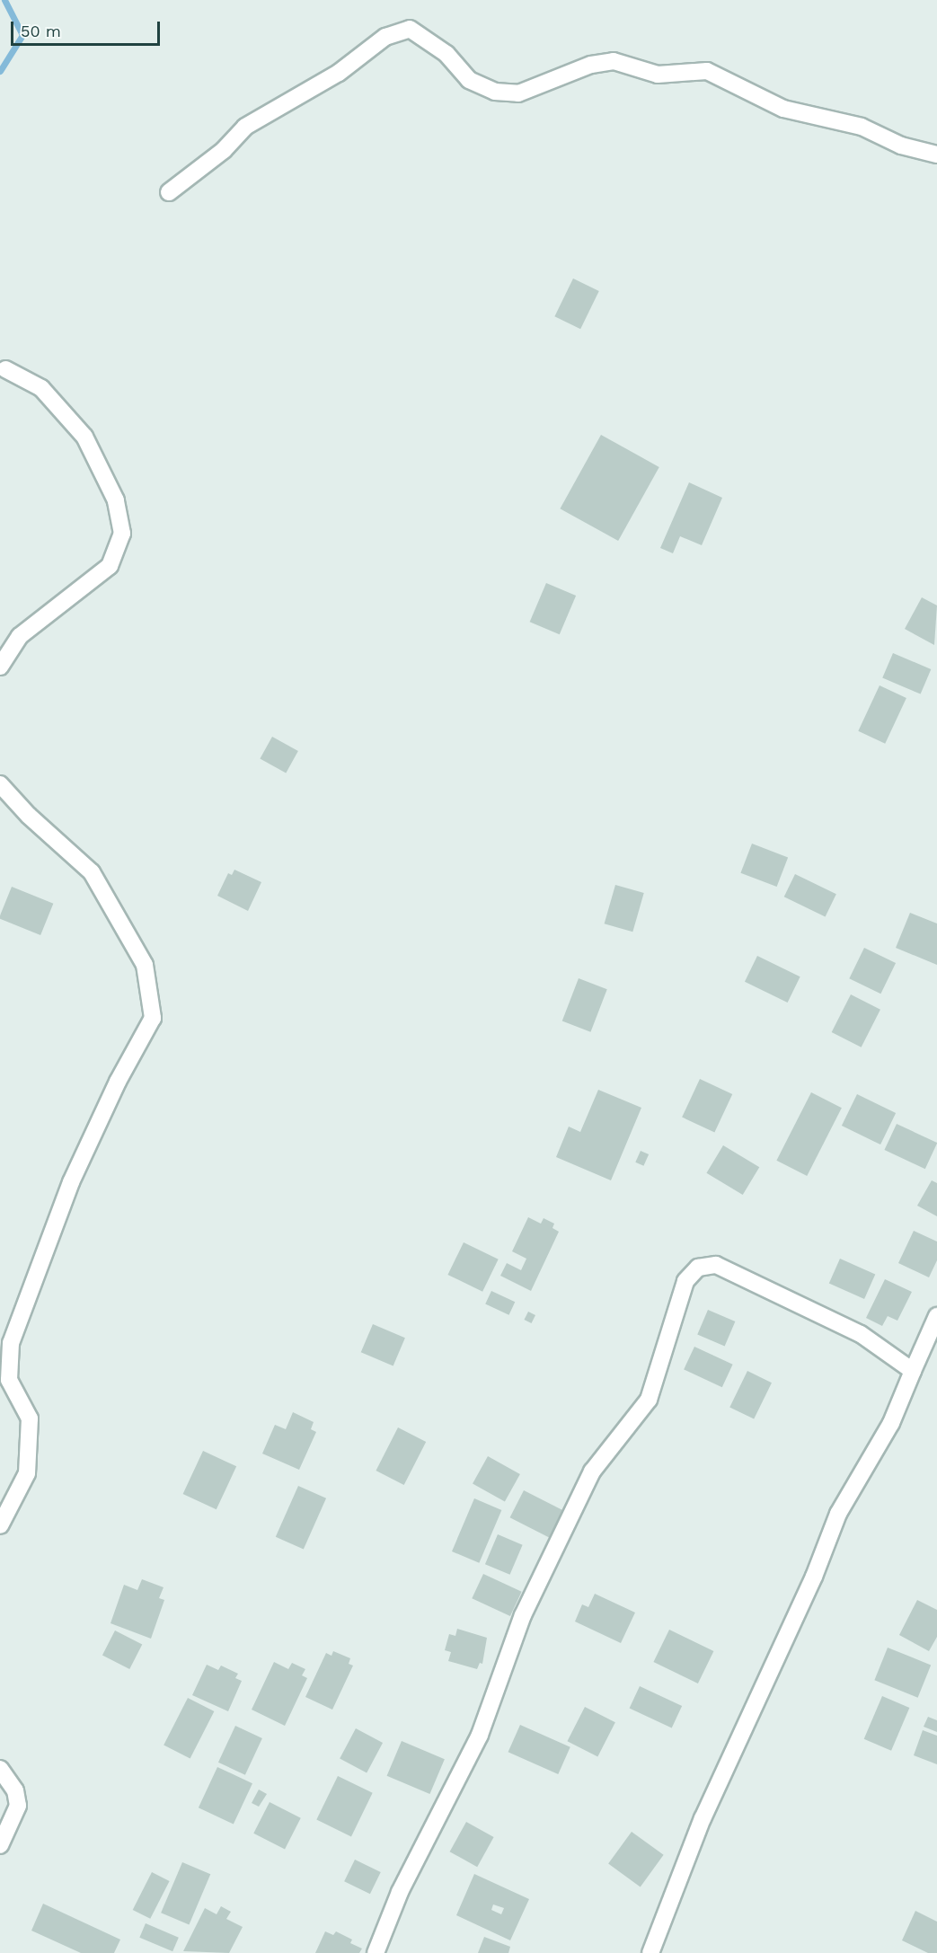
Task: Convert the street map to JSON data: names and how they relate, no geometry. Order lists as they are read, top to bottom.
{
  "scale_bar": "50 m"
}
